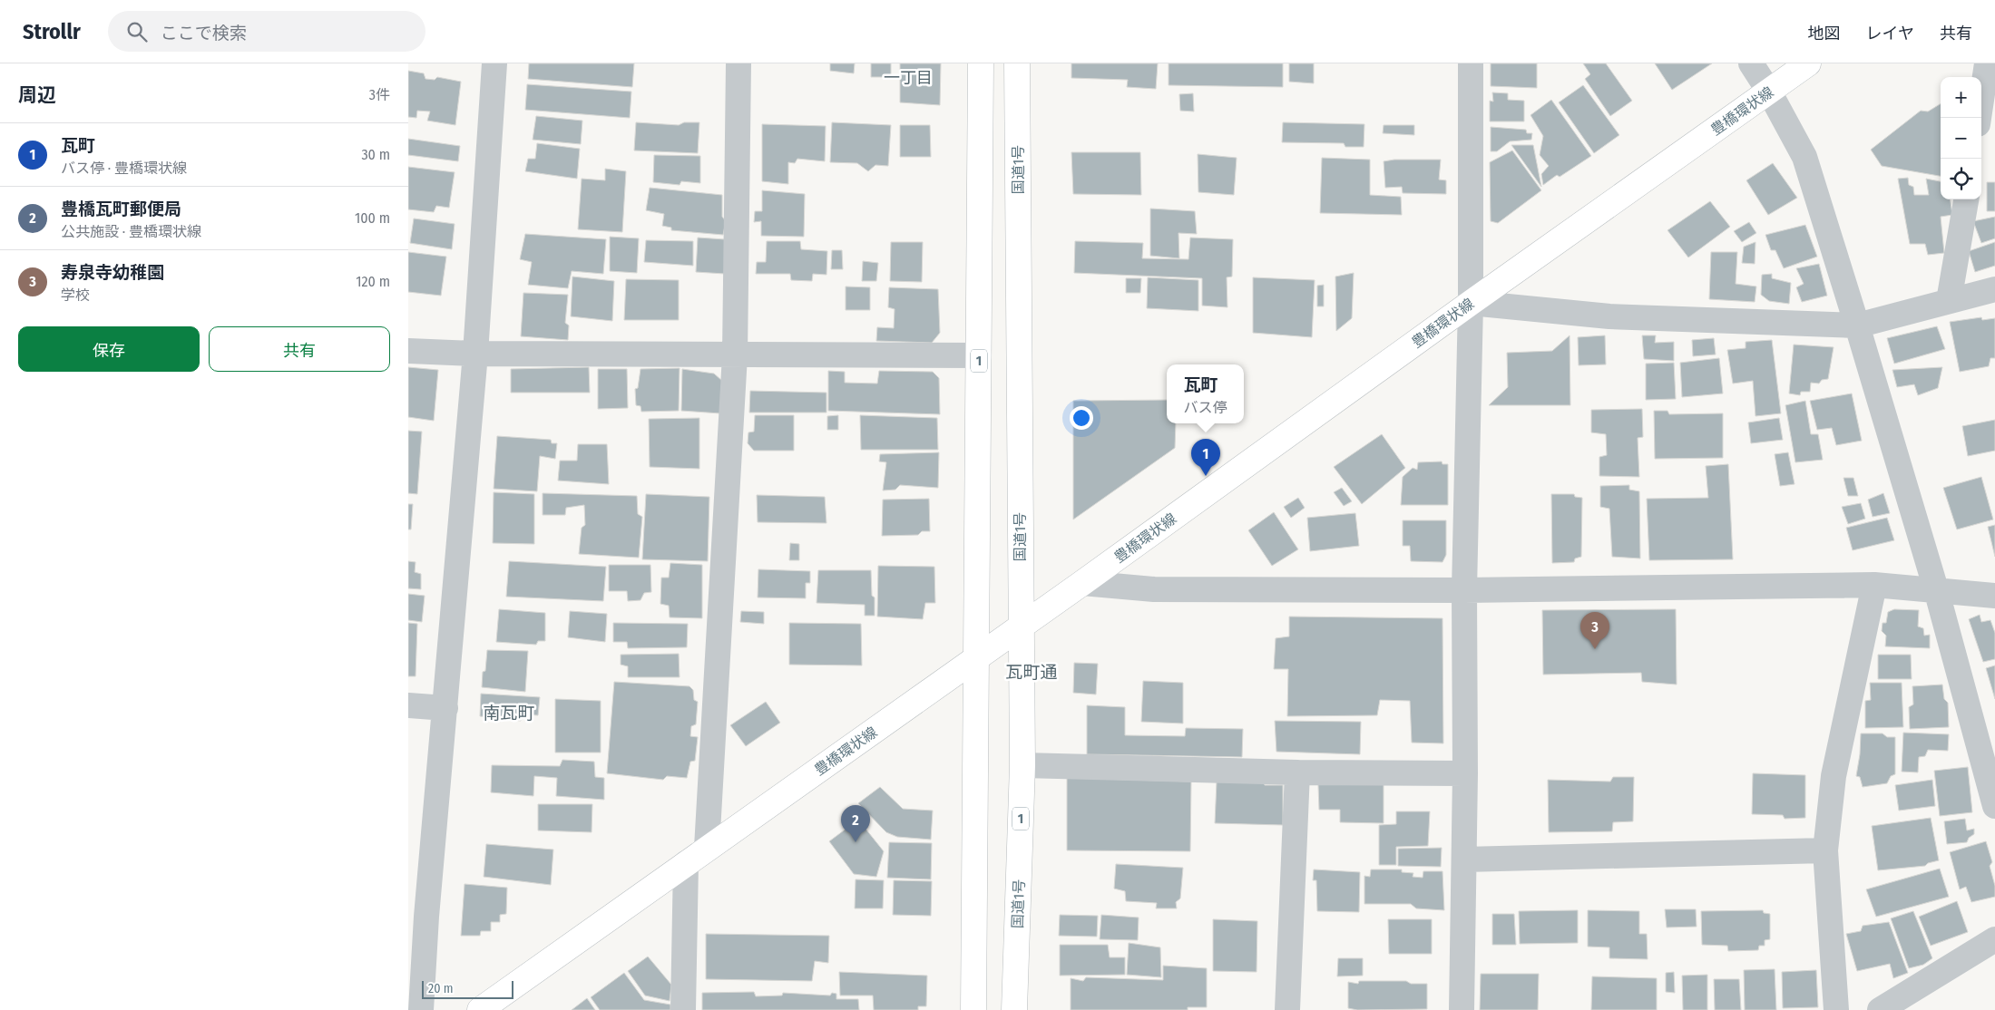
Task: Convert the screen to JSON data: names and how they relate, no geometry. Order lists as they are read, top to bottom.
{
  "streets": {
    "main road": ["豊橋環状線", "国道1号", "1"]
  },
  "crossings": [
    ["豊橋環状線", "国道1号"],
    ["豊橋環状線", "1"]
  ],
  "districts": ["一丁目", "瓦町通", "南瓦町"],
  "scale_bar": "20 m",
  "page": {
    "header": "Strollr",
    "search": "ここで検索",
    "nav": ["地図", "レイヤ", "共有"],
    "heading": ["周辺", "3件"],
    "map_buttons": ["+", "−"],
    "list": [
      {
        "mark": "1",
        "name": "瓦町",
        "note": "バス停 · 豊橋環状線",
        "value": "30 m"
      },
      {
        "mark": "2",
        "name": "豊橋瓦町郵便局",
        "note": "公共施設 · 豊橋環状線",
        "value": "100 m"
      },
      {
        "mark": "3",
        "name": "寿泉寺幼稚園",
        "note": "学校",
        "value": "120 m"
      }
    ],
    "buttons": ["保存", "共有"],
    "popup": ["瓦町", "バス停"],
    "pins": ["1", "3", "2"],
    "scale": "20 m"
  }
}
